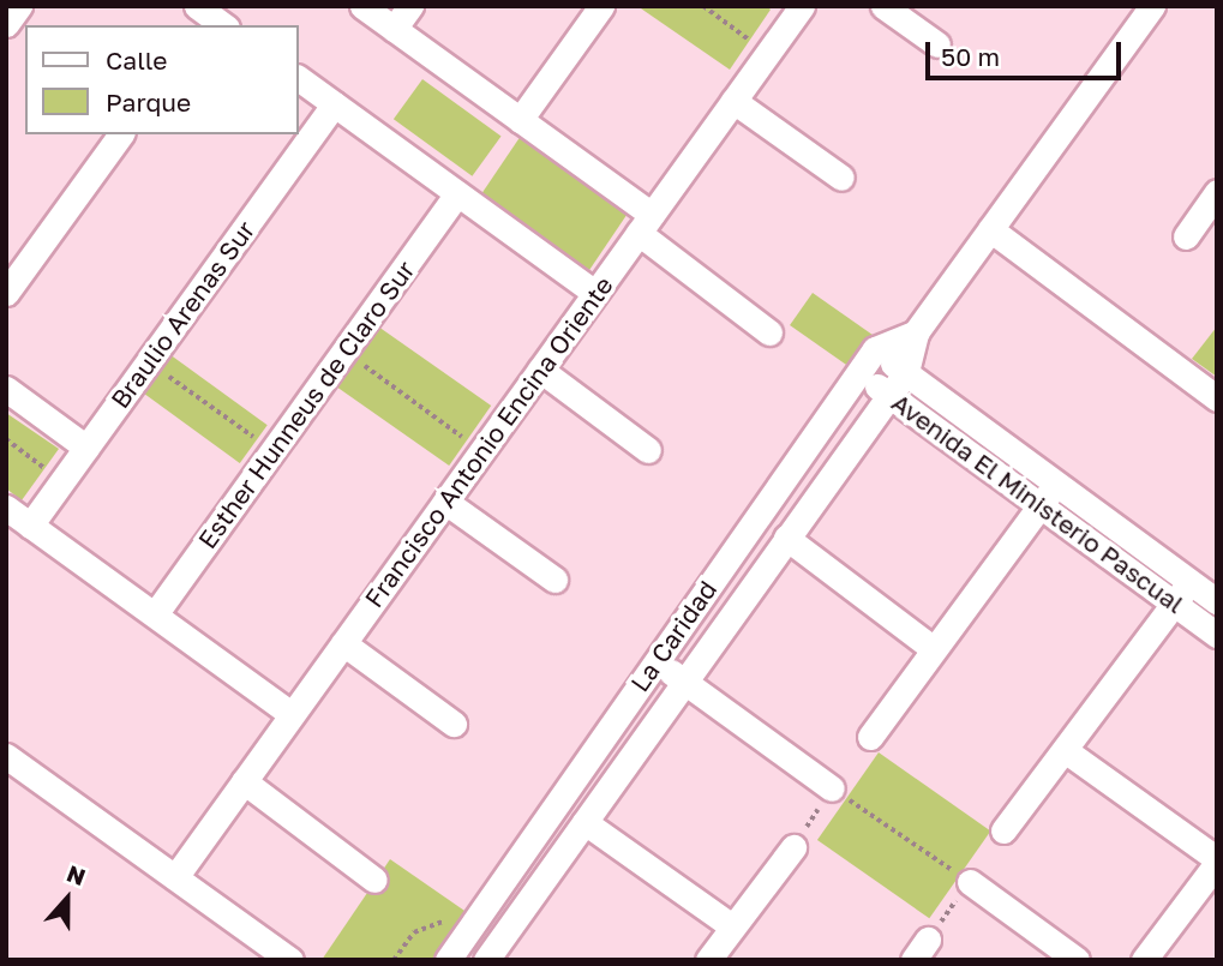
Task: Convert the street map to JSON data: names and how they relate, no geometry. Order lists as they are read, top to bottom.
{
  "streets": {
    "street": [
      "Braulio Arenas Sur",
      "Esther Hunneus de Claro Sur",
      "Francisco Antonio Encina Oriente",
      "Avenida El Ministerio Pascual",
      "La Caridad"
    ]
  },
  "crossings": [
    ["Avenida El Ministerio Pascual", "La Caridad"]
  ],
  "legend": ["Calle", "Parque"],
  "scale_bar": "50 m",
  "north": "top"
}
